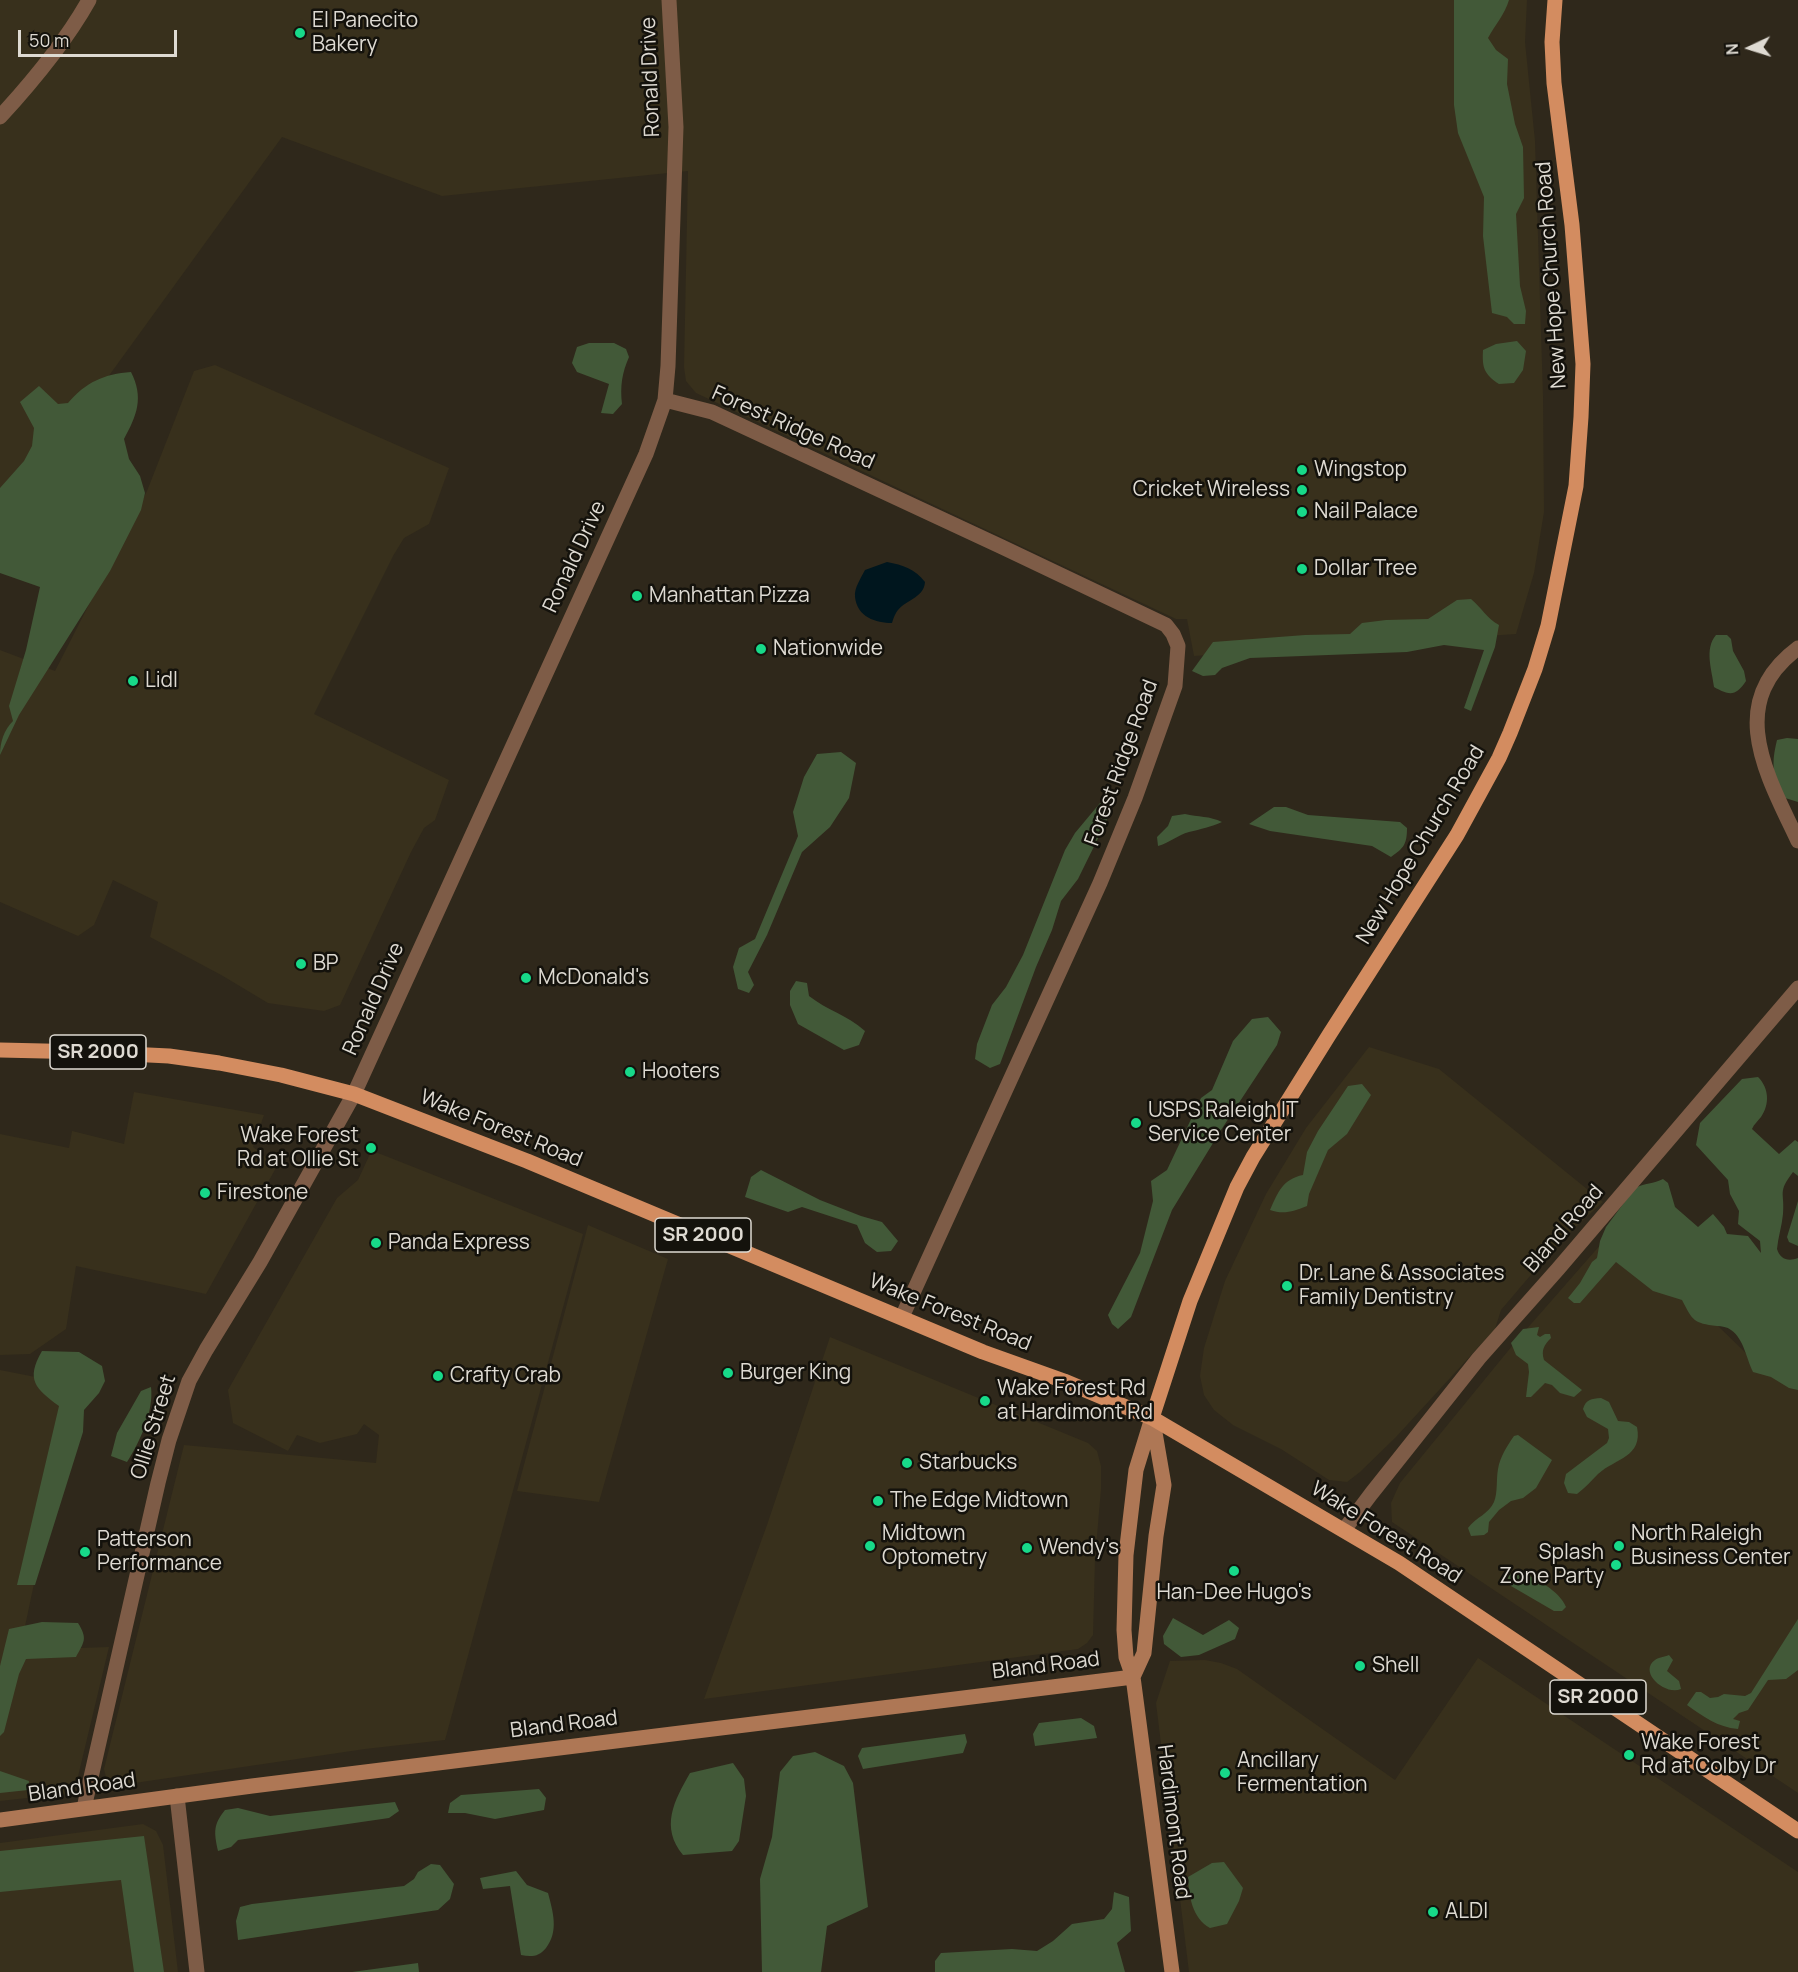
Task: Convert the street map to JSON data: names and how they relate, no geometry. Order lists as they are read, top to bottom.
{
  "streets": {
    "main road": ["New Hope Church Road", "SR 2000", "Wake Forest Road"],
    "street": [
      "Ronald Drive",
      "Forest Ridge Road",
      "Bland Road",
      "Ollie Street",
      "Hardimont Road"
    ]
  },
  "crossings": [
    ["Ronald Drive", "Forest Ridge Road"],
    ["Ronald Drive", "Wake Forest Road"],
    ["Ronald Drive", "Ollie Street"],
    ["New Hope Church Road", "Wake Forest Road"],
    ["New Hope Church Road", "Hardimont Road"],
    ["Forest Ridge Road", "Wake Forest Road"],
    ["Wake Forest Road", "Bland Road"],
    ["Wake Forest Road", "Ollie Street"],
    ["Wake Forest Road", "Hardimont Road"],
    ["Bland Road", "Ollie Street"],
    ["Bland Road", "Hardimont Road"]
  ],
  "places": [
    "El Panecito Bakery",
    "Wingstop",
    "Cricket Wireless",
    "Nail Palace",
    "Dollar Tree",
    "Manhattan Pizza",
    "Nationwide",
    "Lidl",
    "BP",
    "McDonald's",
    "Hooters",
    "USPS Raleigh IT Service Center",
    "Wake Forest Rd at Ollie St",
    "Firestone",
    "Panda Express",
    "Dr. Lane & Associates Family Dentistry",
    "Burger King",
    "Crafty Crab",
    "Wake Forest Rd at Hardimont Rd",
    "Starbucks",
    "The Edge Midtown",
    "Midtown Optometry",
    "North Raleigh Business Center",
    "Wendy's",
    "Patterson Performance",
    "Splash Zone Party",
    "Han-Dee Hugo's",
    "Shell",
    "Wake Forest Rd at Colby Dr",
    "Ancillary Fermentation",
    "ALDI"
  ],
  "scale_bar": "50 m",
  "north": "left"
}
